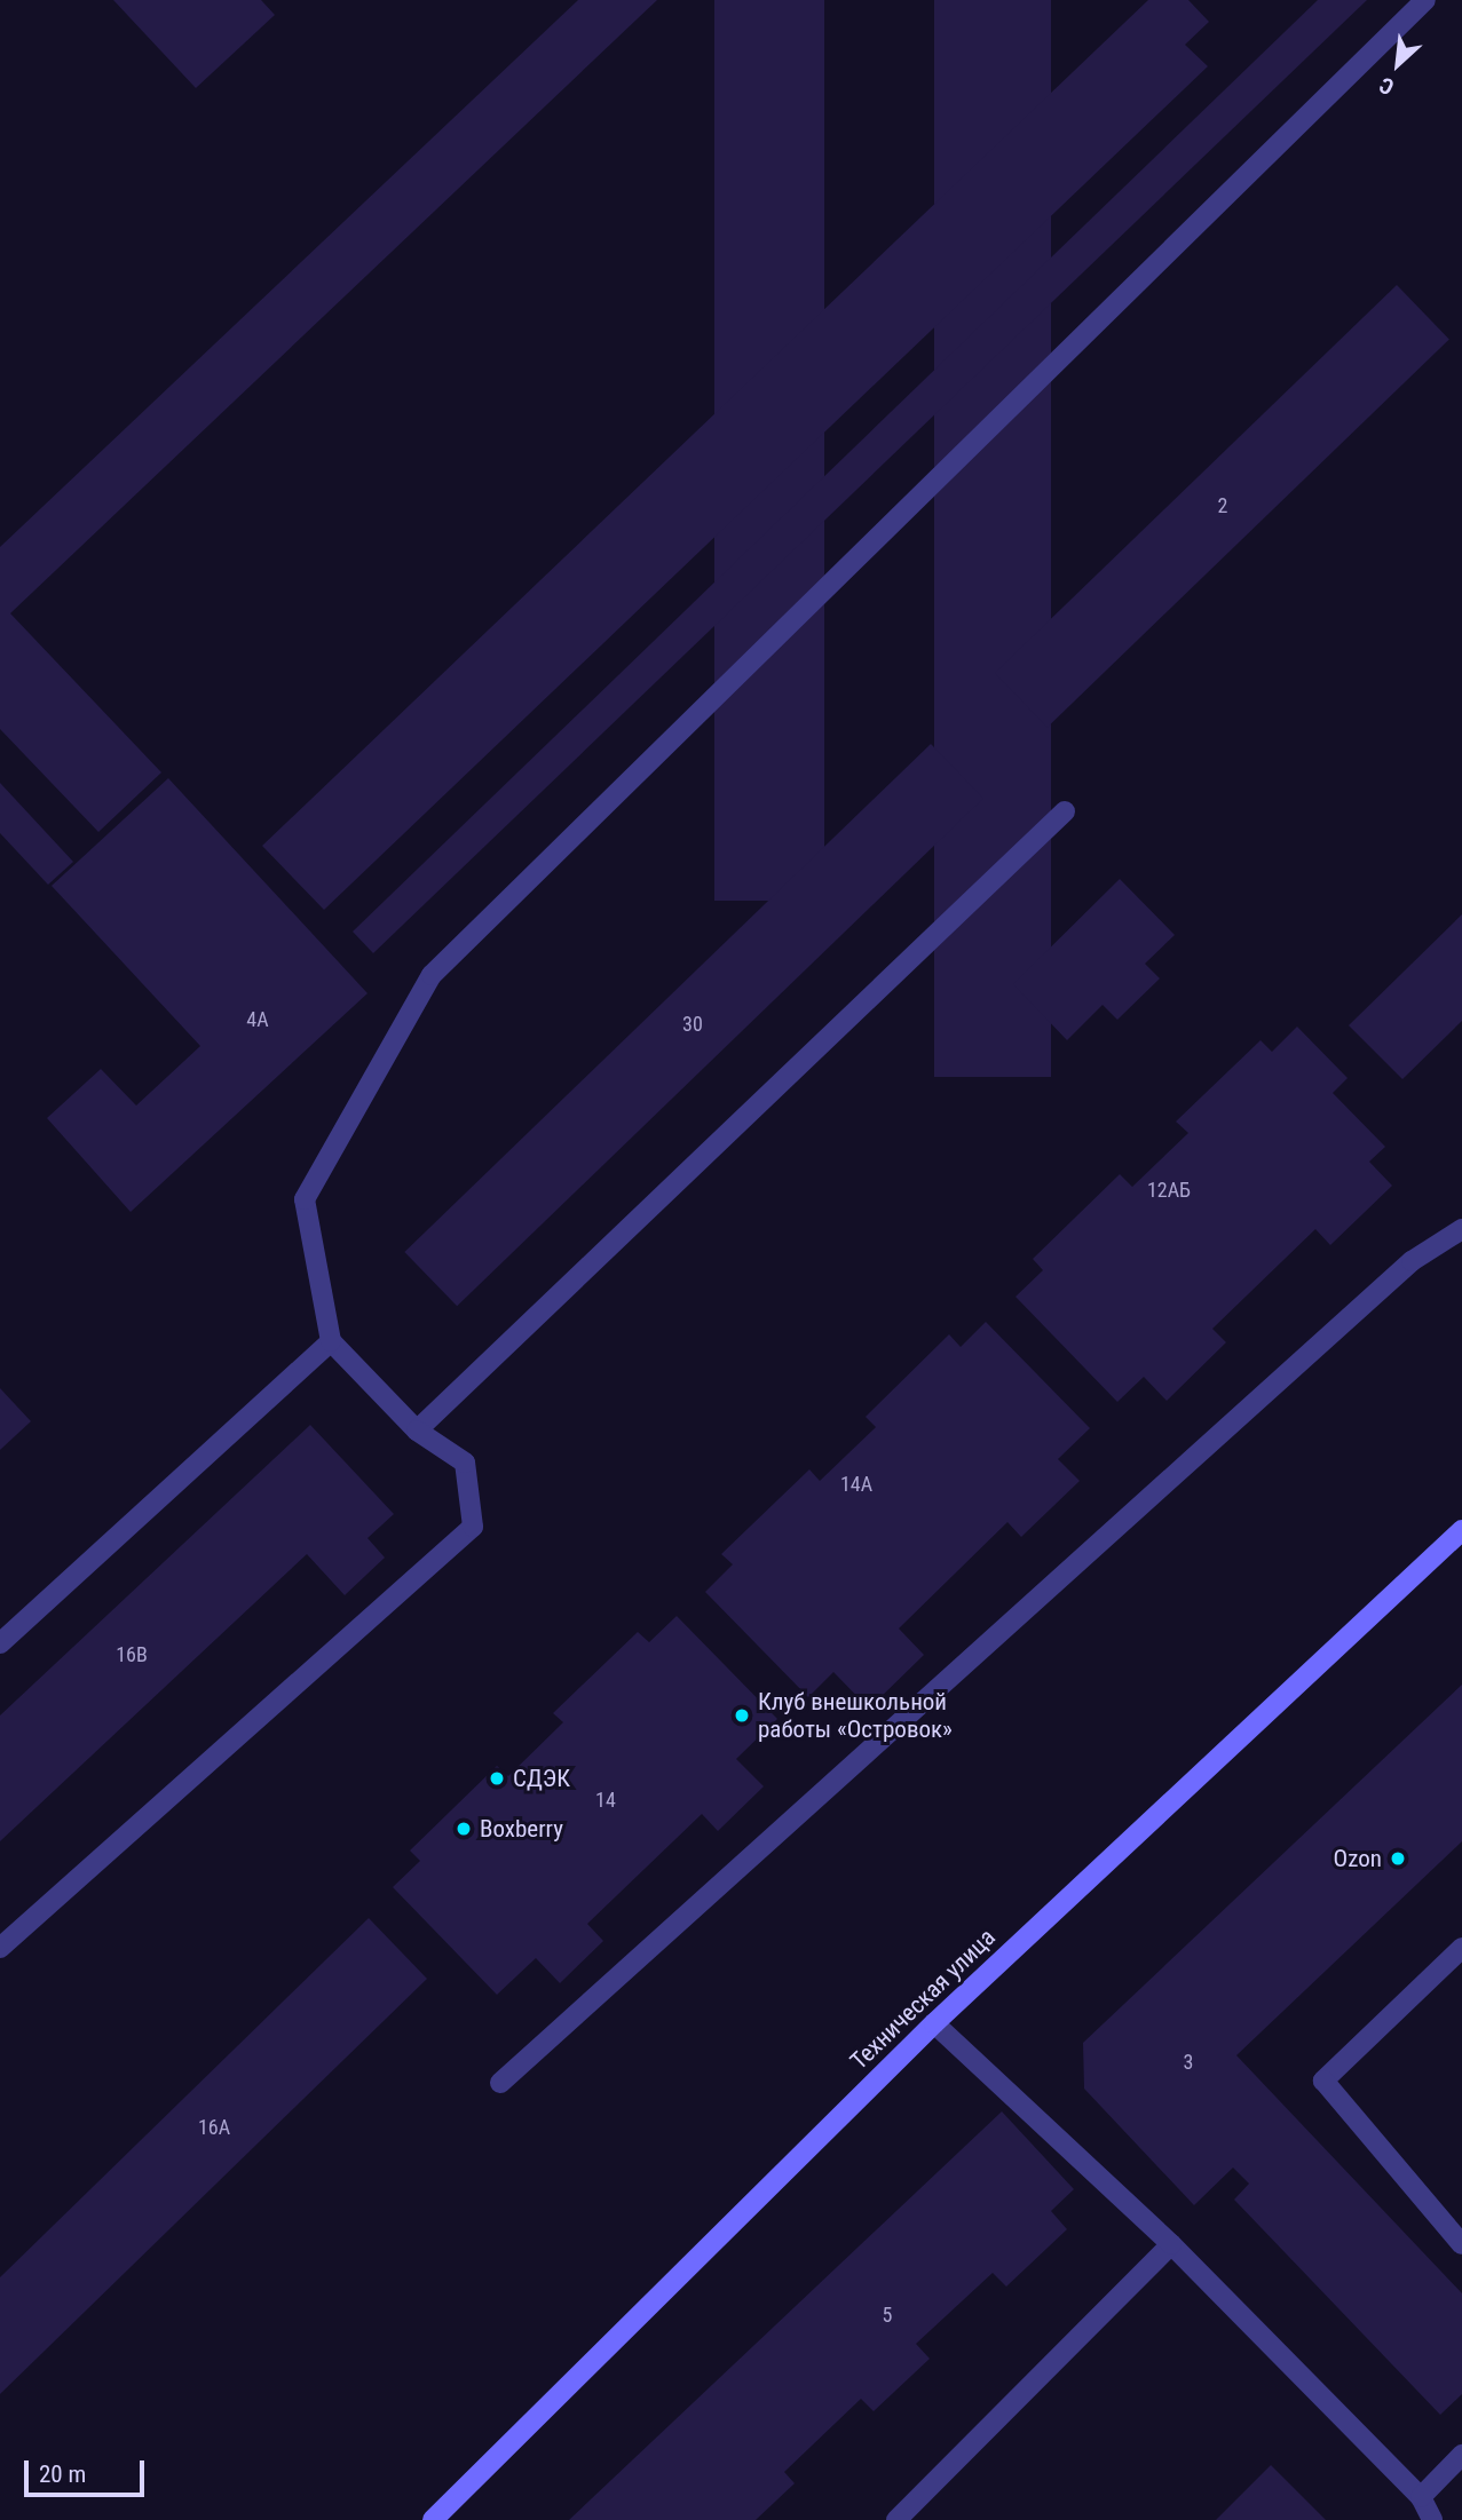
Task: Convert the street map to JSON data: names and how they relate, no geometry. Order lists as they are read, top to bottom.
{
  "streets": {
    "street": ["Техническая улица"]
  },
  "places": [
    "Клуб внешкольной работы «Островок»",
    "СДЭК",
    "Boxberry",
    "Ozon"
  ],
  "house_numbers": [
    "2",
    "4А",
    "30",
    "12АБ",
    "14А",
    "16В",
    "14",
    "3",
    "16А",
    "5"
  ],
  "scale_bar": "20 m",
  "north": "bottom left"
}
